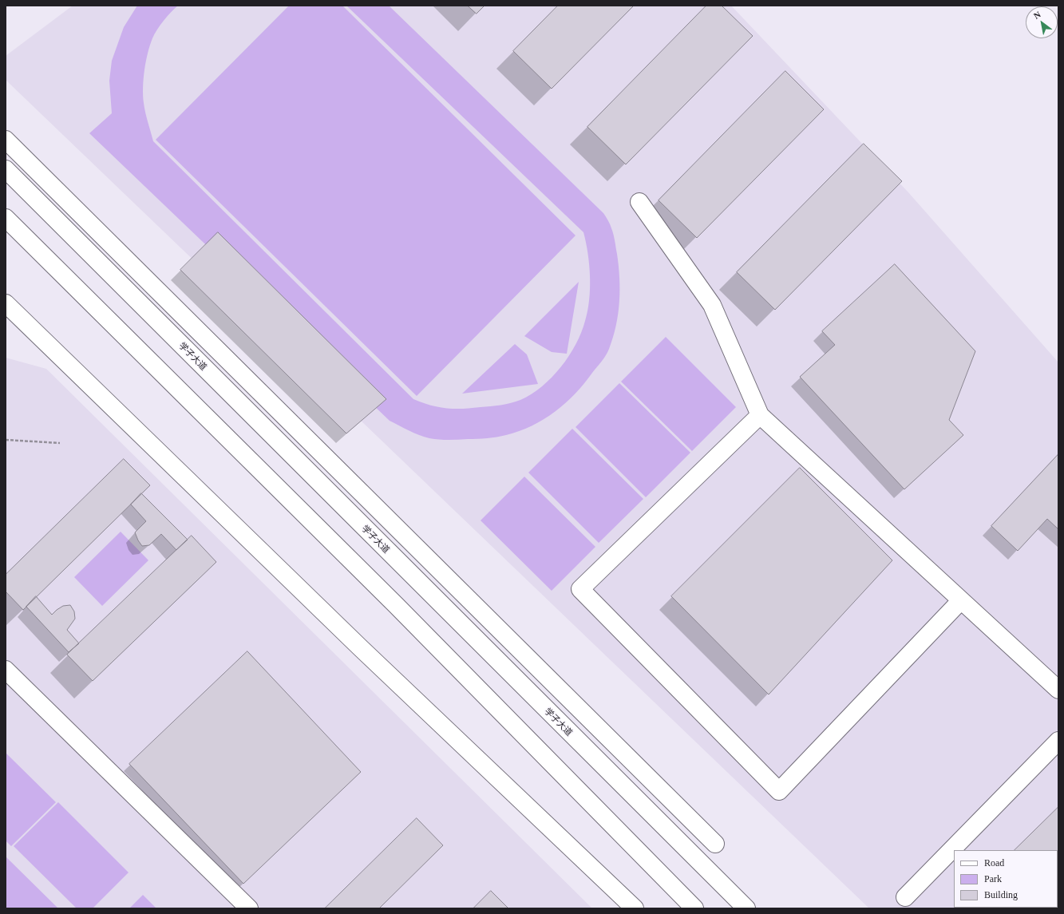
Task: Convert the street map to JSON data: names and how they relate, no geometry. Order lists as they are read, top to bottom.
{
  "streets": {
    "main road": ["学子大道"]
  },
  "legend": ["Road", "Park", "Building"],
  "north": "top left"
}
